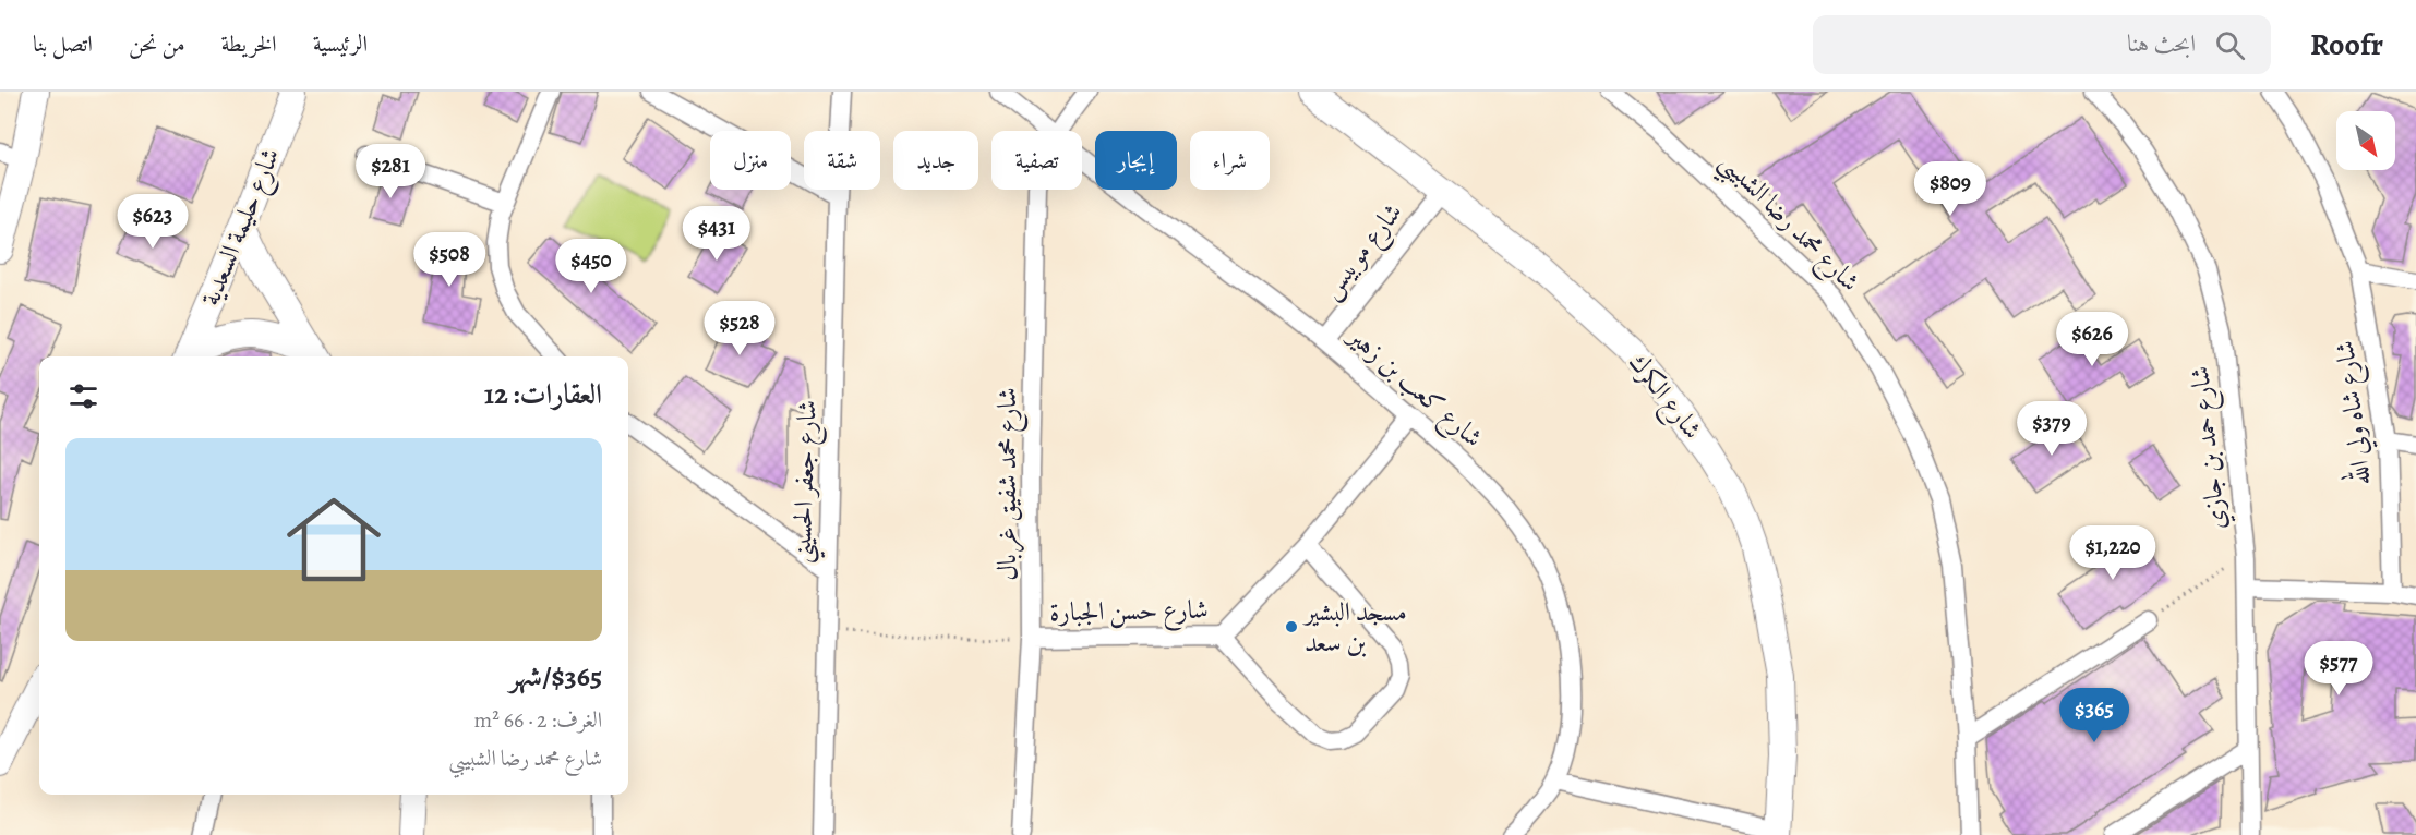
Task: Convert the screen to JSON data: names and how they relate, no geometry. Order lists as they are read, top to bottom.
{
  "streets": {
    "street": [
      "شارع محمد رضا الشبيبي",
      "شارع حليمة السعدية",
      "شارع موبيس",
      "شارع كعب بن زهير",
      "شارع الكرك",
      "شارع شاه ولي الله",
      "شارع حمد بن جازي",
      "شارع جعفر الحسيني",
      "شارع محمد شفيق غربال",
      "شارع حسن الجبارة"
    ]
  },
  "crossings": [
    ["شارع موبيس", "شارع كعب بن زهير"],
    ["شارع موبيس", "شارع الكرك"],
    ["شارع كعب بن زهير", "شارع حسن الجبارة"],
    ["شارع جعفر الحسيني", "شارع حسن الجبارة"],
    ["شارع محمد شفيق غربال", "شارع حسن الجبارة"]
  ],
  "places": ["مسجد البشير بن سعد"],
  "north": "bottom right",
  "page": {
    "header": "Roofr",
    "search": "ابحث هنا",
    "nav": [
      "الرئيسية",
      "الخريطة",
      "من نحن",
      "اتصل بنا"
    ],
    "chip": [
      "شراء",
      "إيجار",
      "تصفية",
      "جديد",
      "شقة",
      "منزل"
    ],
    "price": [
      "$281",
      "$809",
      "$623",
      "$431",
      "$508",
      "$450",
      "$528",
      "$626",
      "$379",
      "$1,220",
      "$577",
      "$365"
    ],
    "heading": "العقارات: 12",
    "list": [
      {
        "name": "$365/شهر",
        "note": "الغرف: 2 · 66 m² · شارع محمد رضا الشبيبي"
      }
    ]
  }
}
